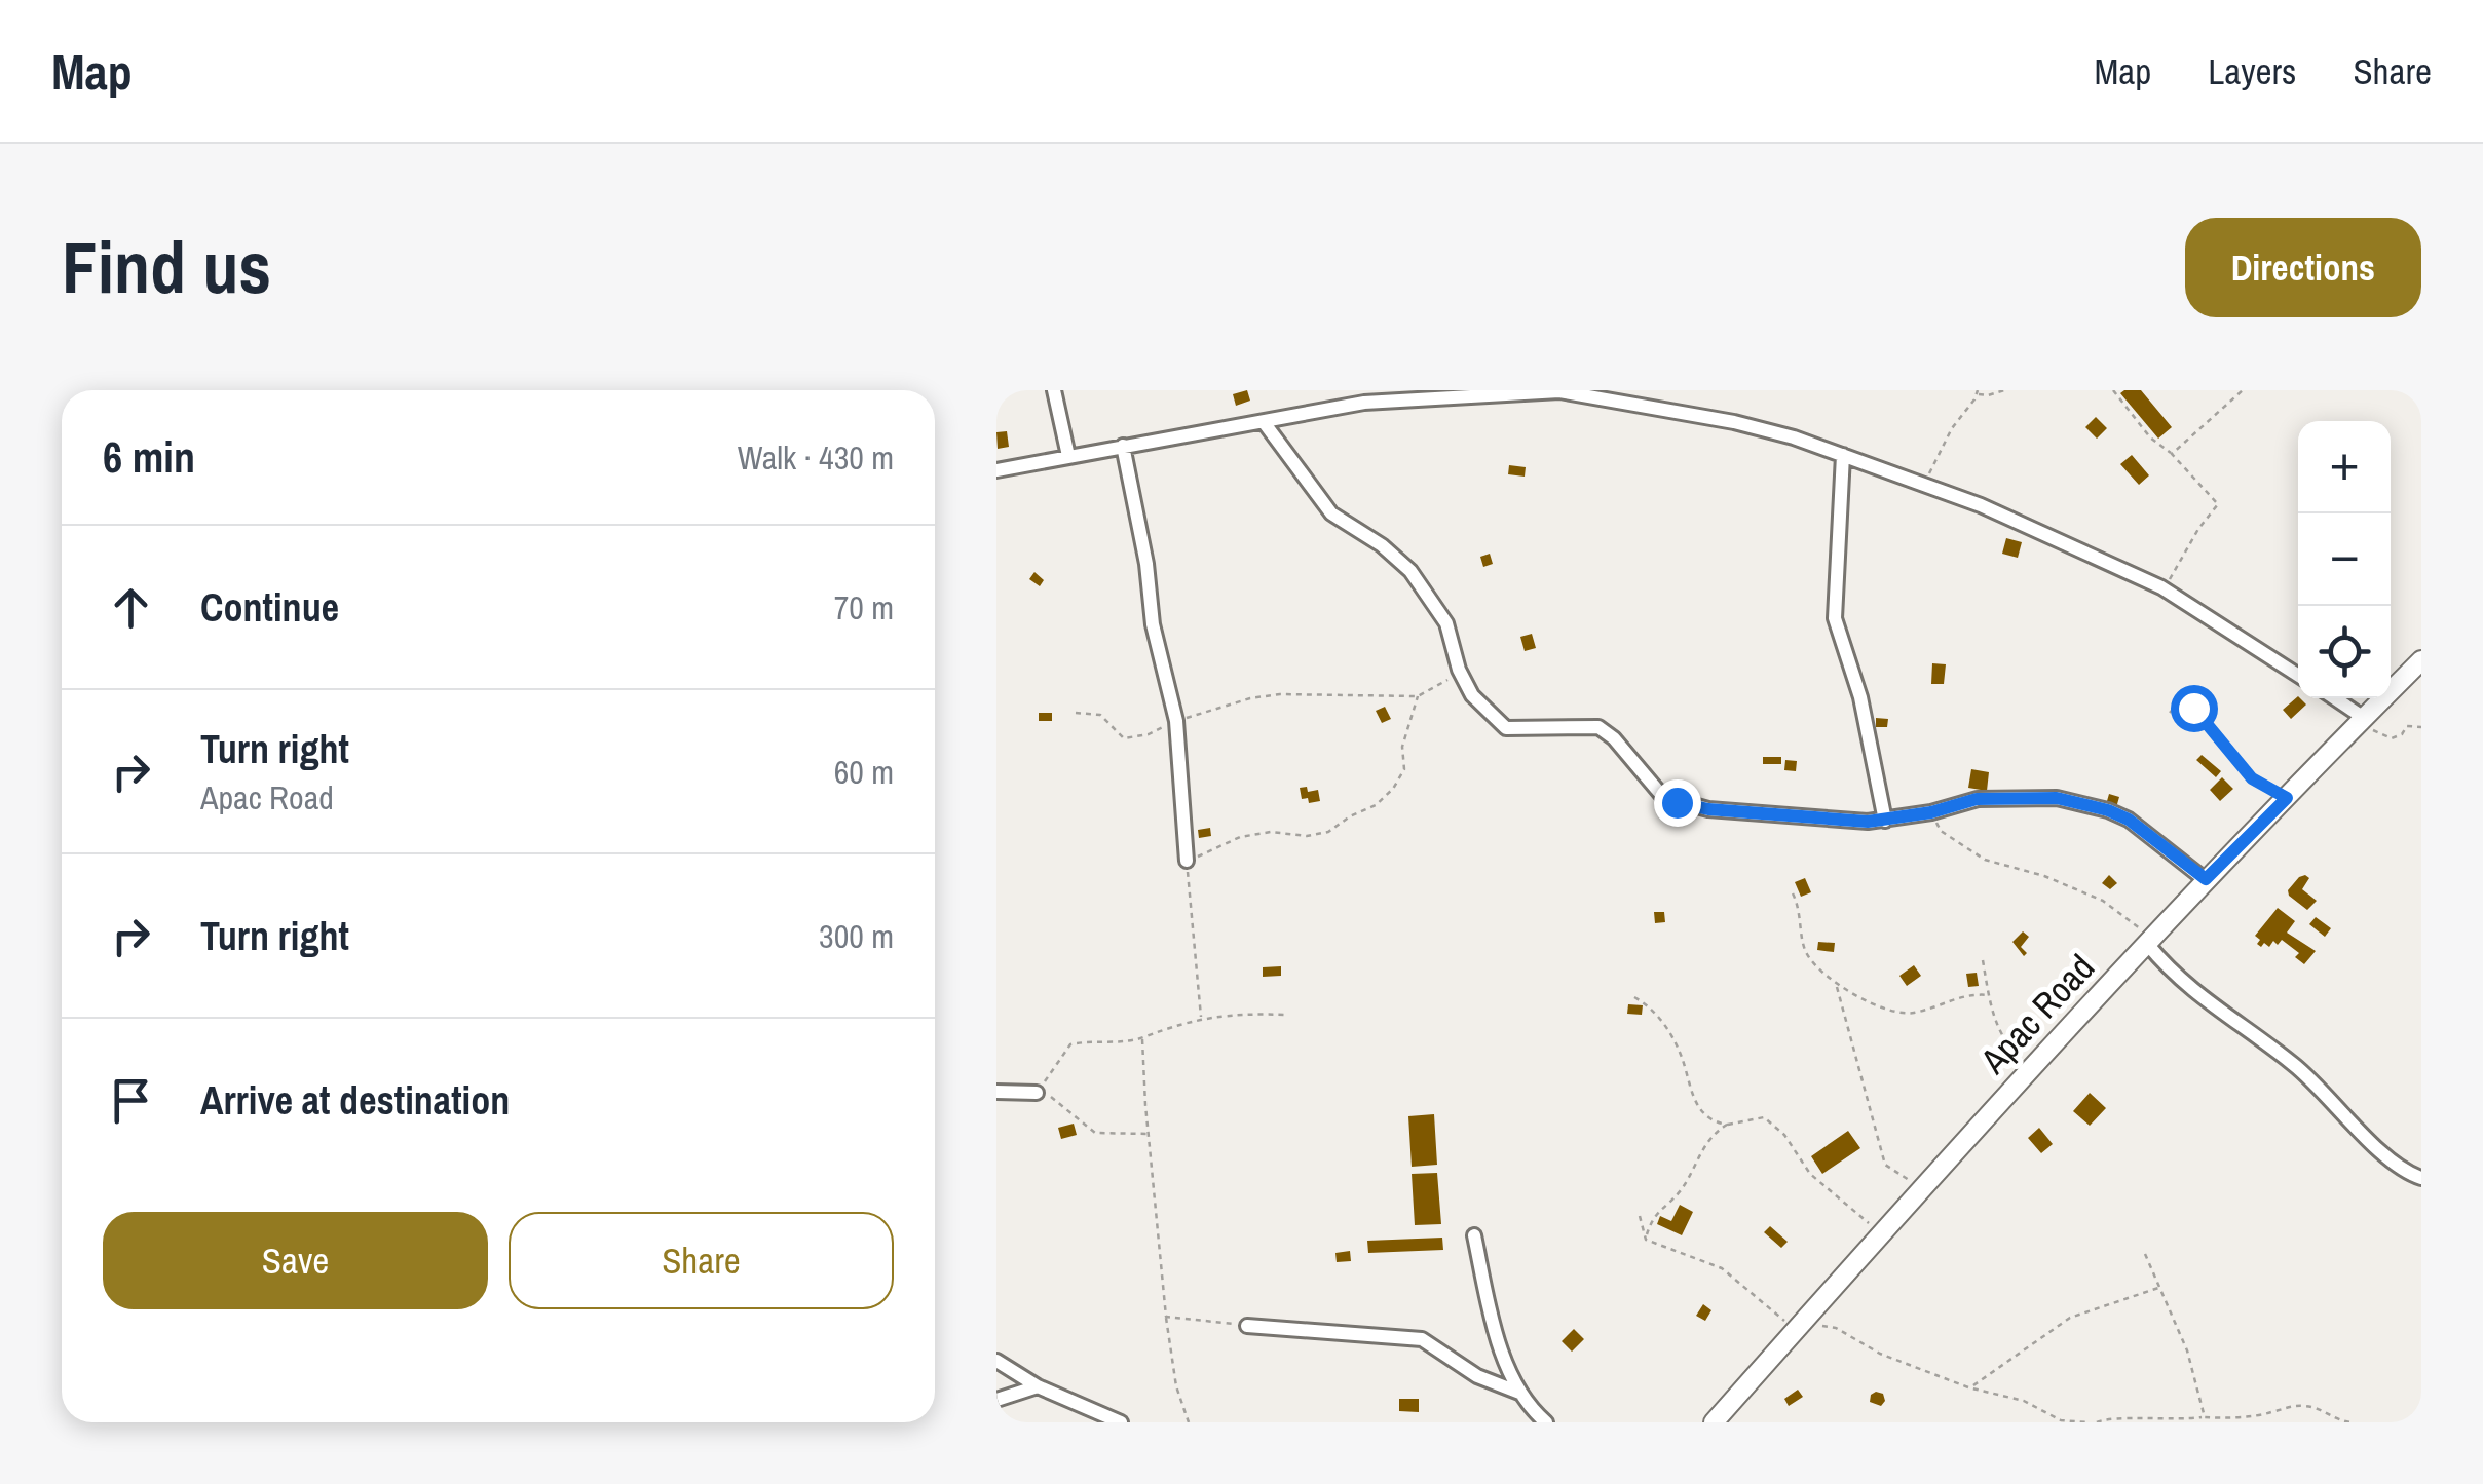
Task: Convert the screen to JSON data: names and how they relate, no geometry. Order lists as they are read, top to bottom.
{
  "streets": {
    "main road": ["Apac Road"]
  },
  "page": {
    "header": "Map",
    "nav": ["Map", "Layers", "Share"],
    "buttons": [
      "Directions",
      ["Save", "Share"]
    ],
    "title": "Find us",
    "heading": ["6 min", "Walk · 430 m"],
    "map_buttons": ["+", "−"],
    "list": [
      ["Continue", "70 m"],
      ["Turn right", "Apac Road", "60 m"],
      ["Turn right", "300 m"],
      "Arrive at destination"
    ]
  }
}
